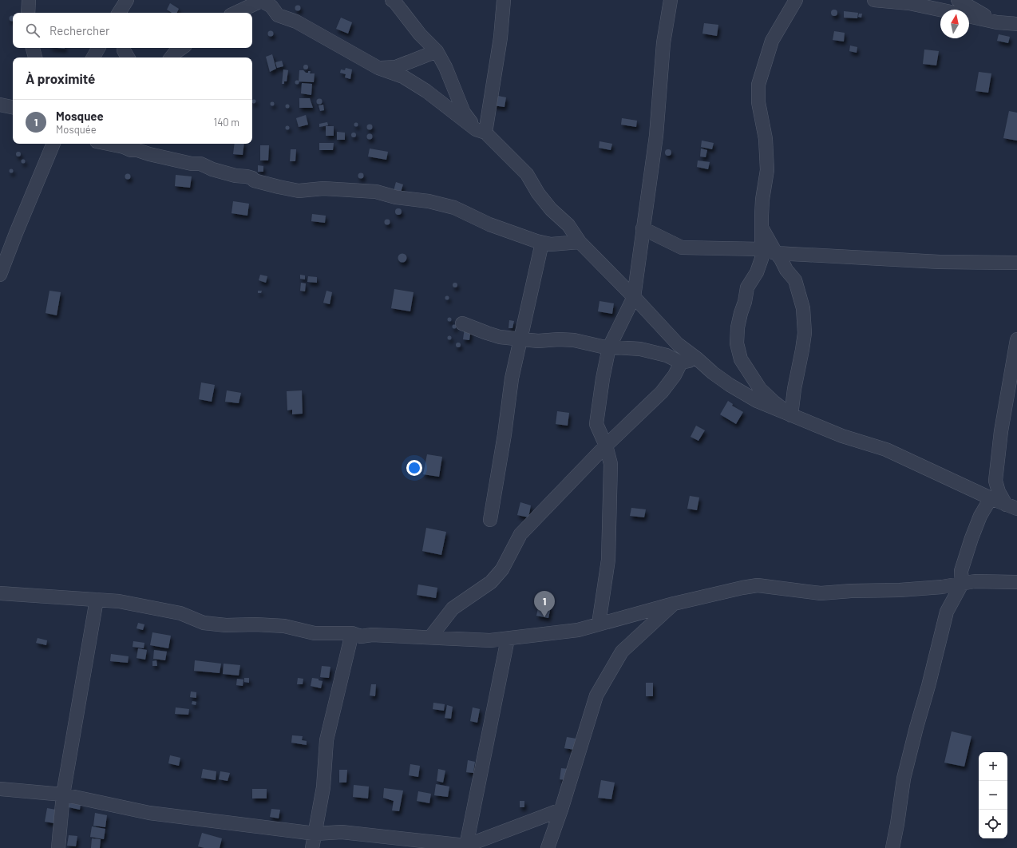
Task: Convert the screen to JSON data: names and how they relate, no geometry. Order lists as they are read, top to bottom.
{
  "north": "top",
  "page": {
    "search": "Rechercher",
    "heading": "À proximité",
    "list": [
      {
        "mark": "1",
        "name": "Mosquee",
        "note": "Mosquée",
        "value": "140 m"
      }
    ],
    "pins": "1",
    "map_buttons": ["+", "−"]
  }
}
